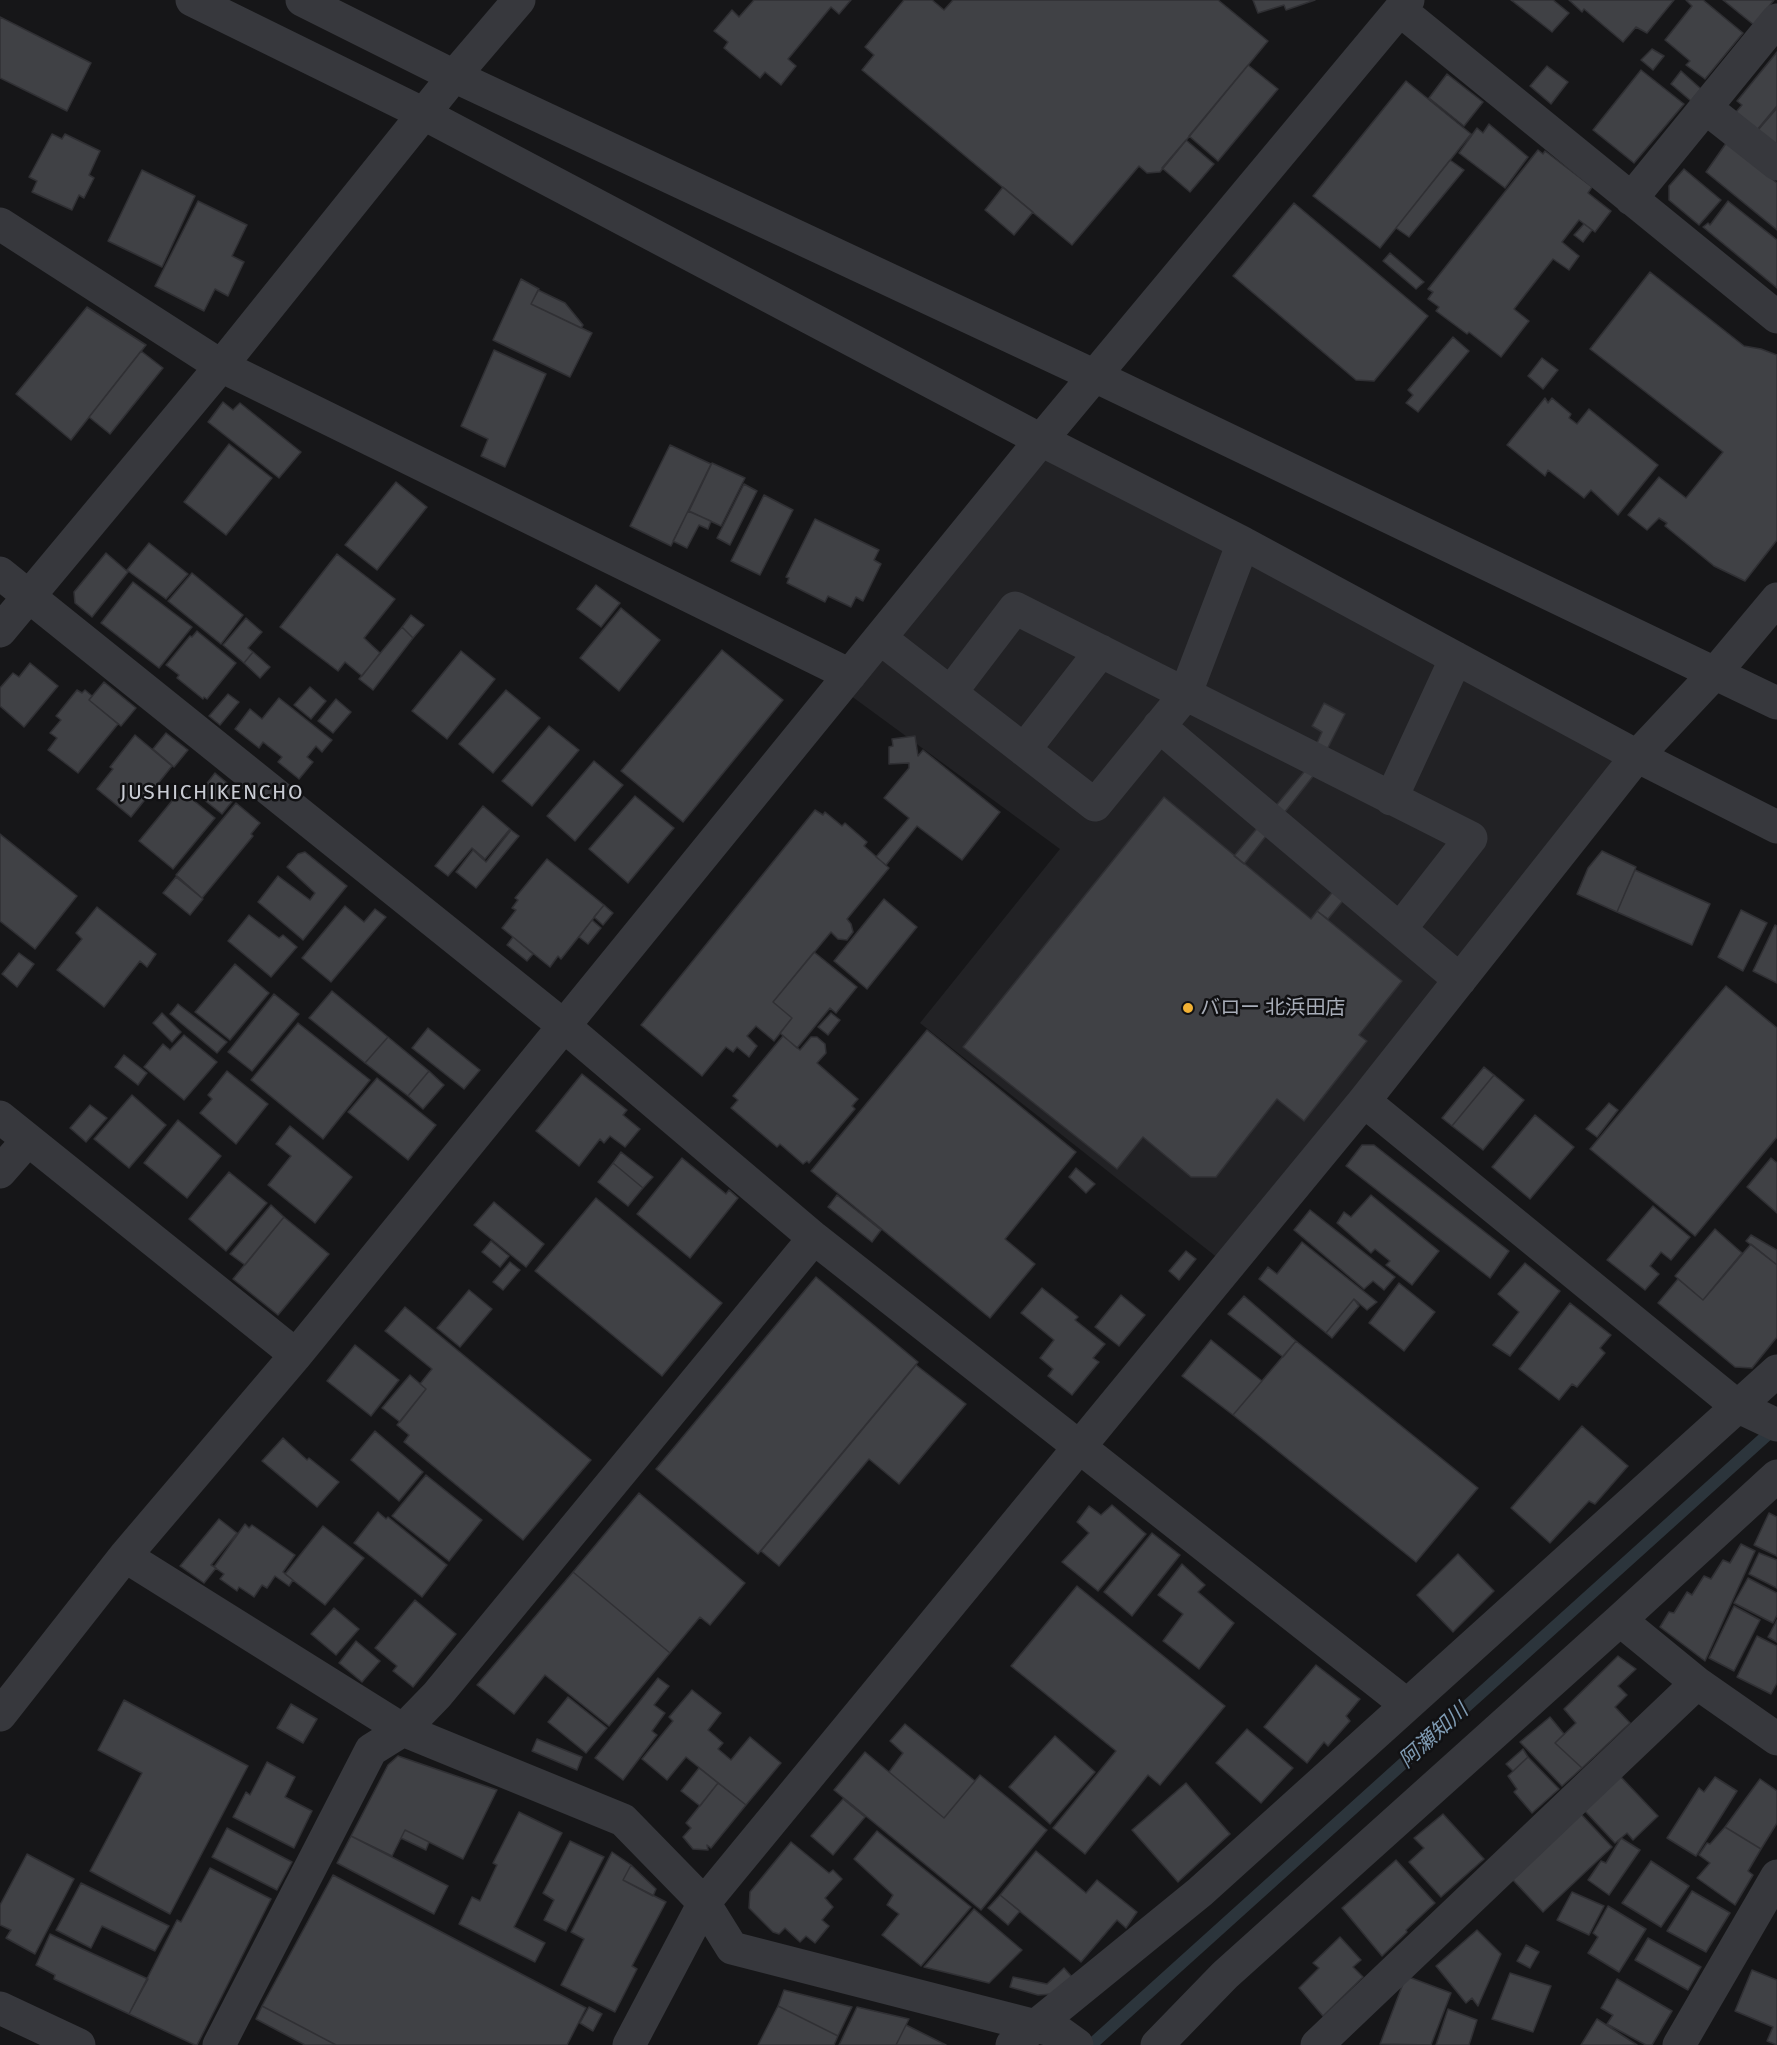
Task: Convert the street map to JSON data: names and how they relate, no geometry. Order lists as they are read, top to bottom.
{
  "districts": ["JUSHICHIKENCHO"],
  "water": ["阿瀬知川"],
  "places": ["バロー 北浜田店"]
}
